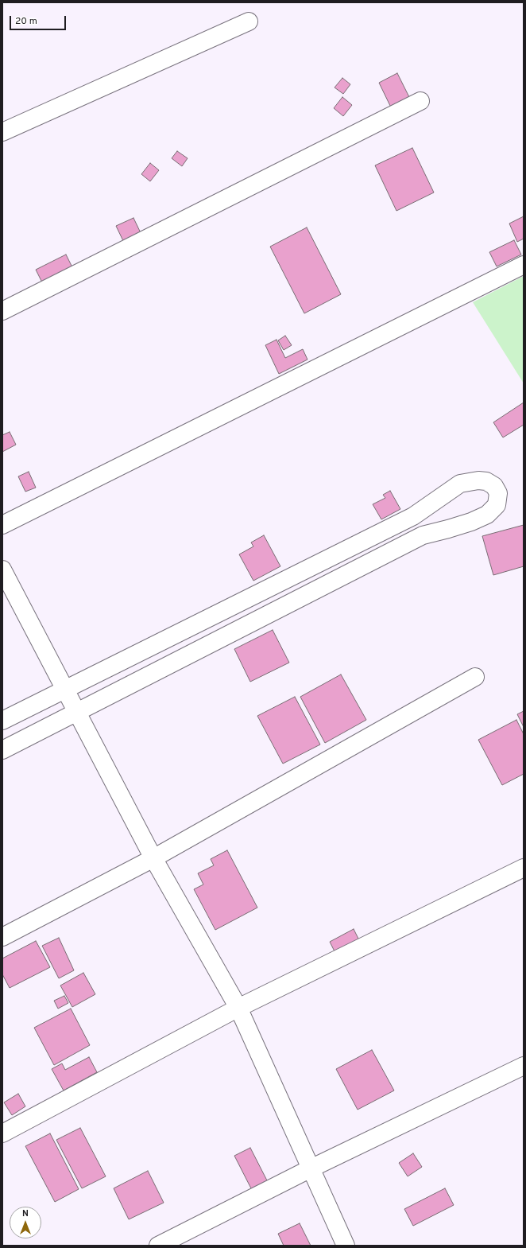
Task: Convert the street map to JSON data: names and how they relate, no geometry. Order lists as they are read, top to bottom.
{
  "scale_bar": "20 m",
  "north": "top"
}
